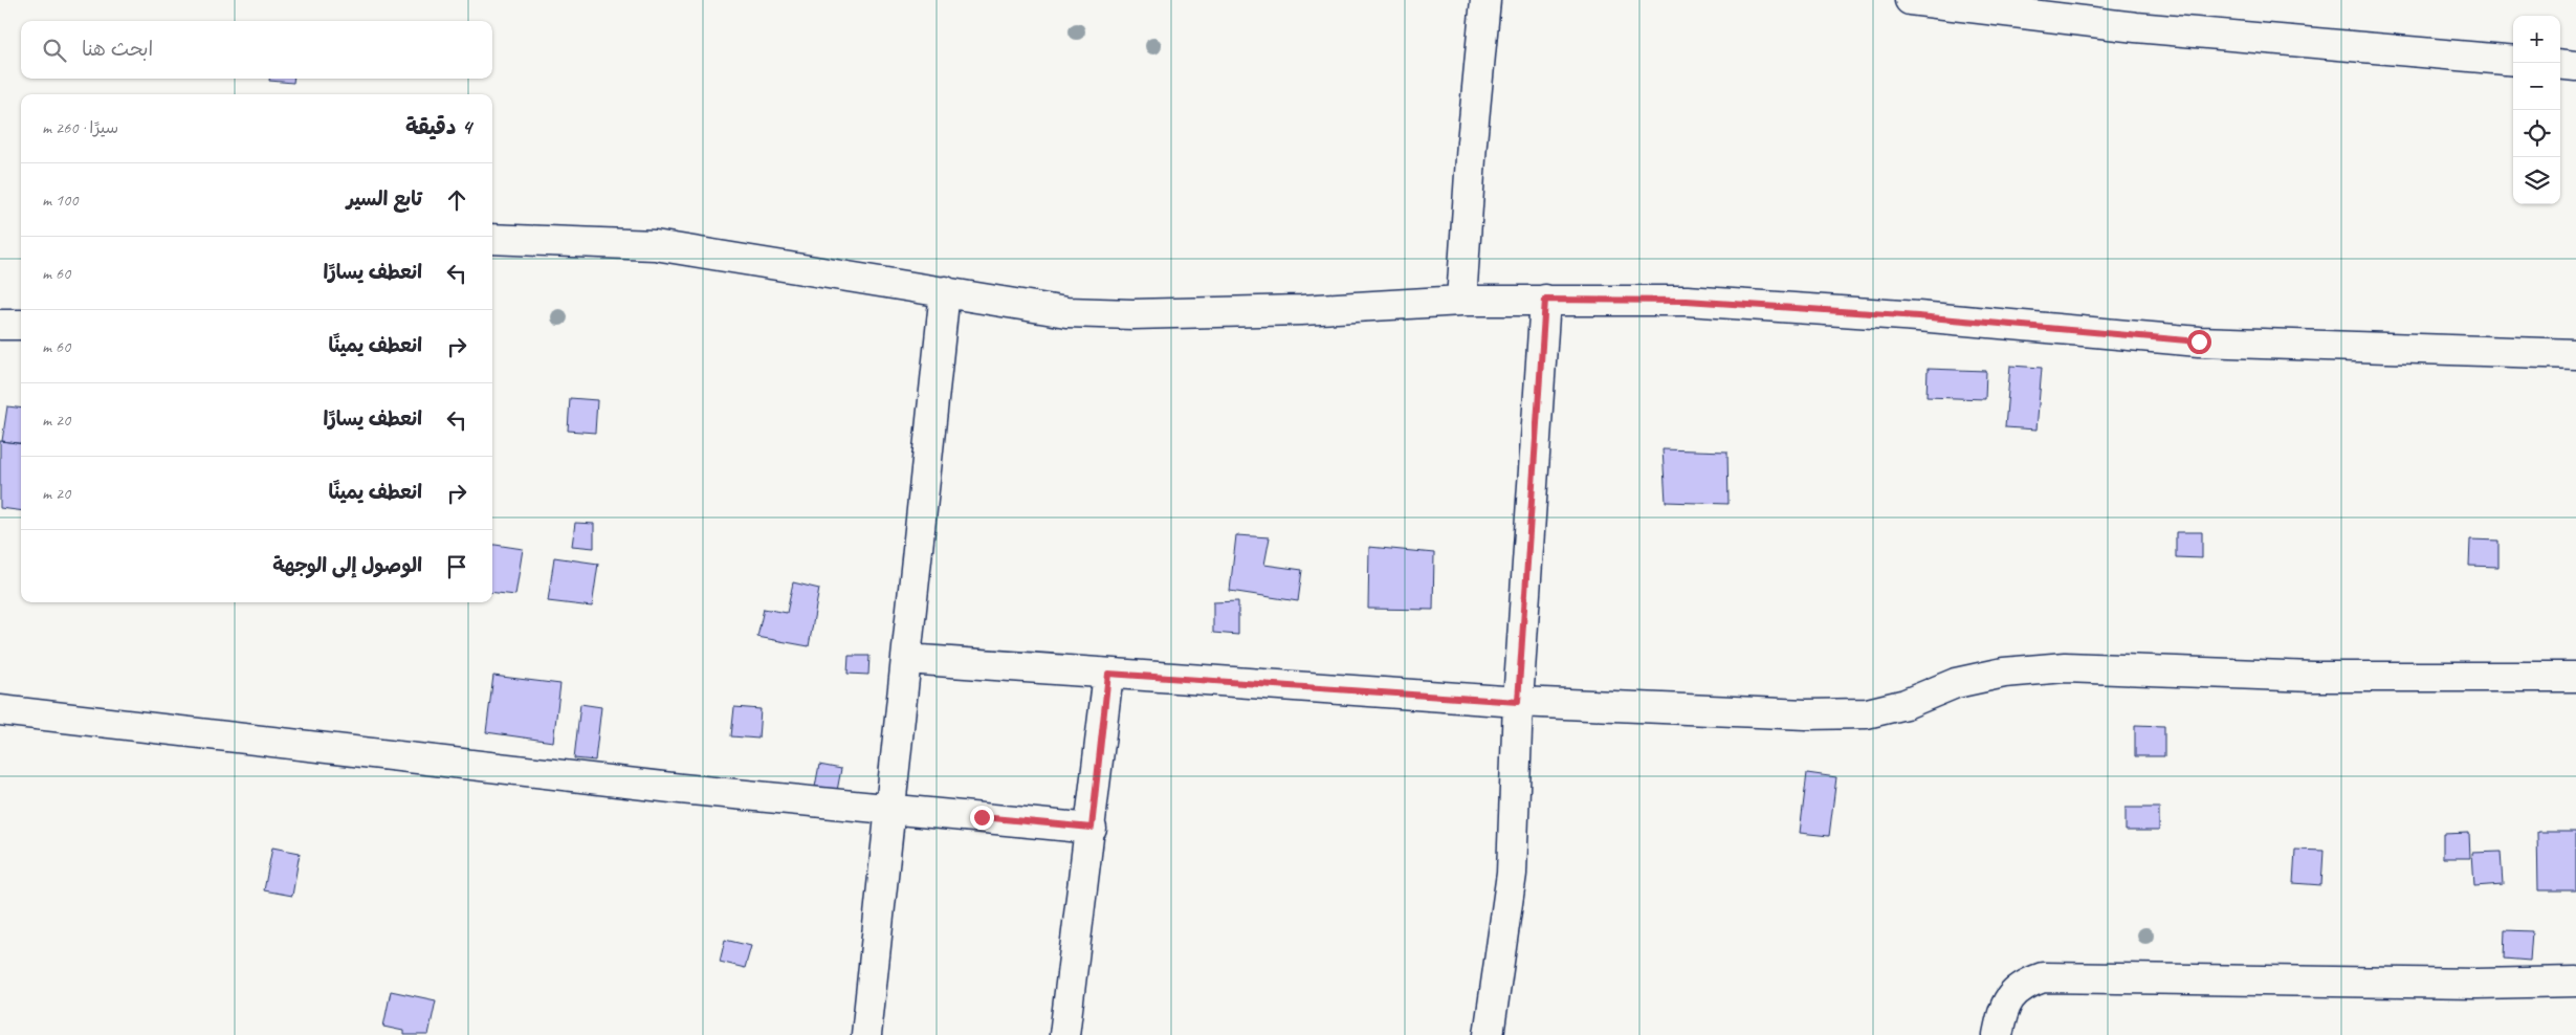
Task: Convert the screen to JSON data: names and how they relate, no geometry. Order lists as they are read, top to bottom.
{
  "page": {
    "map_buttons": ["+", "−"],
    "search": "ابحث هنا",
    "heading": ["4 دقيقة", "سيرًا · 260 m"],
    "list": [
      ["تابع السير", "100 m"],
      ["انعطف يسارًا", "60 m"],
      ["انعطف يمينًا", "60 m"],
      ["انعطف يسارًا", "20 m"],
      ["انعطف يمينًا", "20 m"],
      "الوصول إلى الوجهة"
    ]
  }
}
